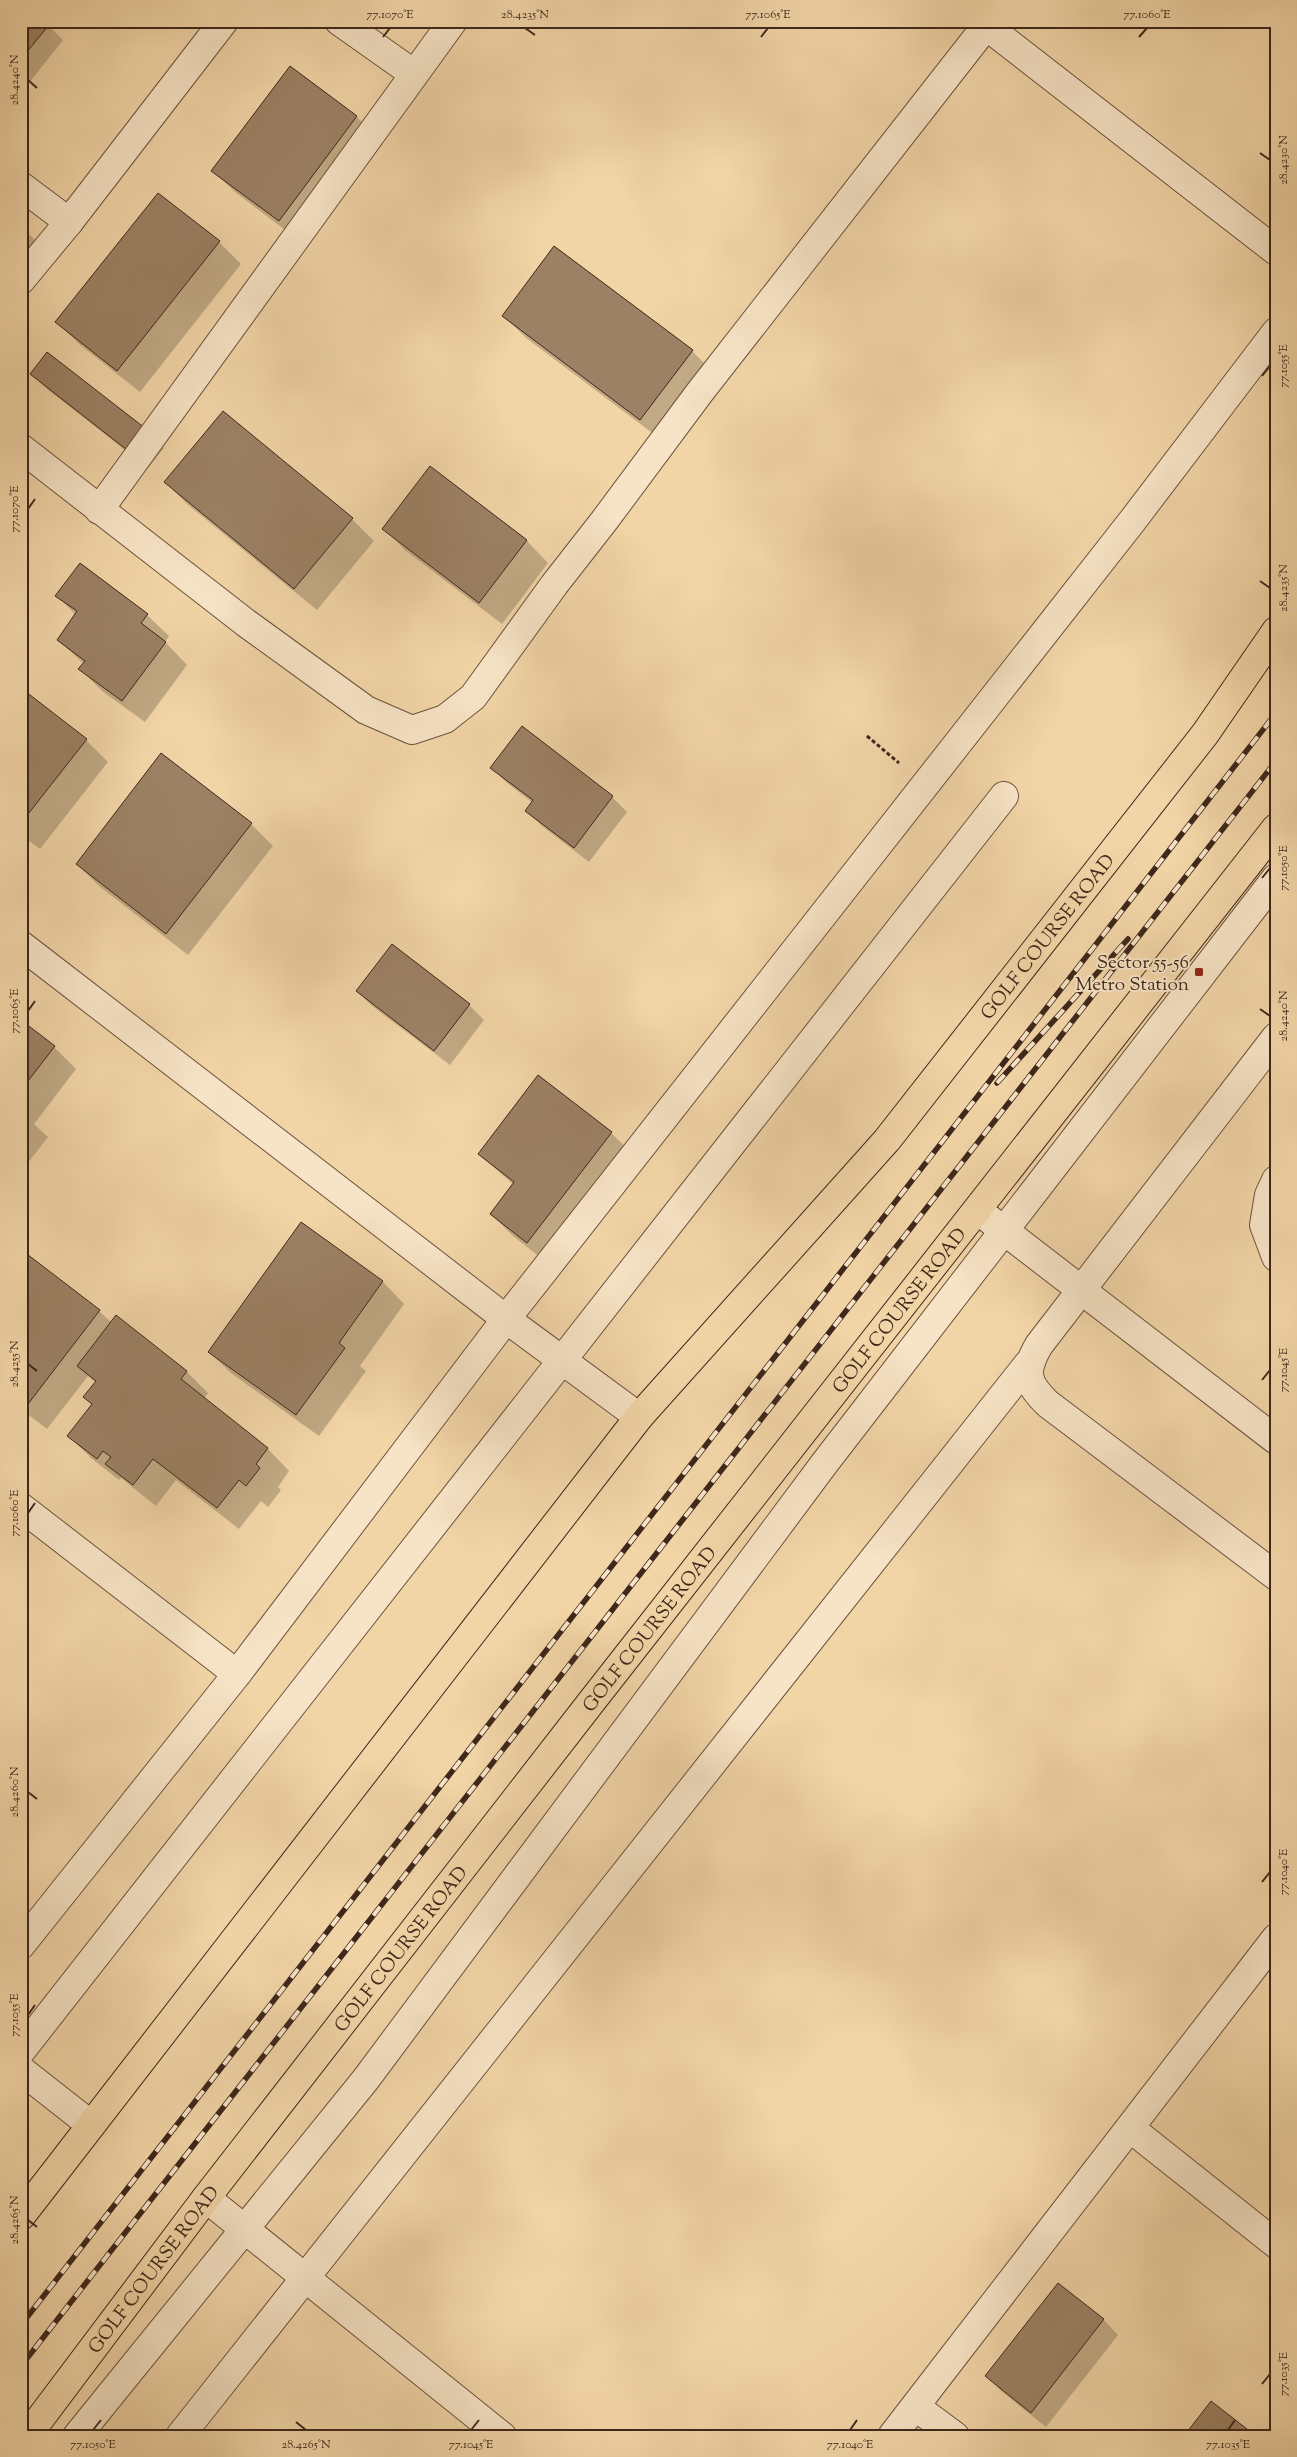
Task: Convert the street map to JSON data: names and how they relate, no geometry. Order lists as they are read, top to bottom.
{
  "streets": {
    "main road": ["GOLF COURSE ROAD"]
  },
  "places": {
    "transit": ["Sector 55-56 Metro Station"]
  },
  "coordinates": [
    "77.1070°E",
    "28.4235°N",
    "77.1065°E",
    "77.1060°E",
    "28.4240°N",
    "28.4230°N",
    "77.1055°E",
    "77.1050°E",
    "28.4255°N",
    "77.1045°E",
    "28.4260°N",
    "77.1040°E",
    "28.4265°N",
    "77.1035°E"
  ]
}
